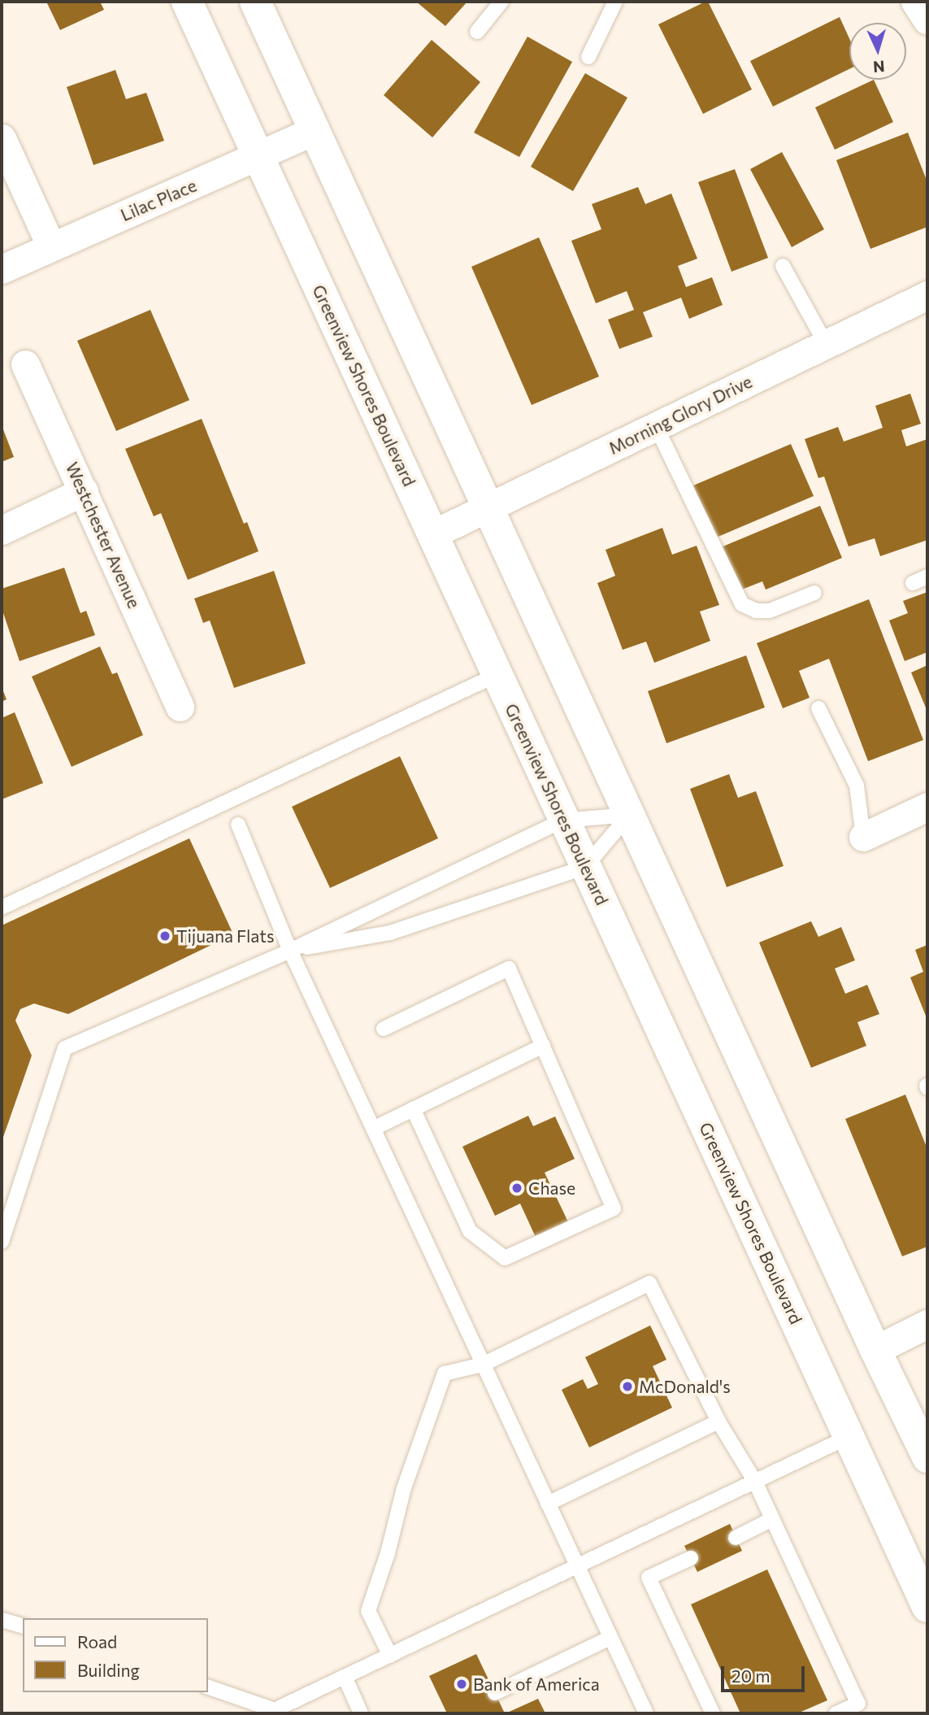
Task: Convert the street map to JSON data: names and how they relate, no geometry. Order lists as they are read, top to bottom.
{
  "streets": {
    "street": [
      "Lilac Place",
      "Greenview Shores Boulevard",
      "Morning Glory Drive",
      "Westchester Avenue"
    ]
  },
  "crossings": [
    ["Lilac Place", "Greenview Shores Boulevard"],
    ["Greenview Shores Boulevard", "Morning Glory Drive"]
  ],
  "places": [
    "Tijuana Flats",
    "Chase",
    "McDonald's",
    "Bank of America"
  ],
  "legend": ["Road", "Building"],
  "scale_bar": "20 m",
  "north": "bottom"
}
